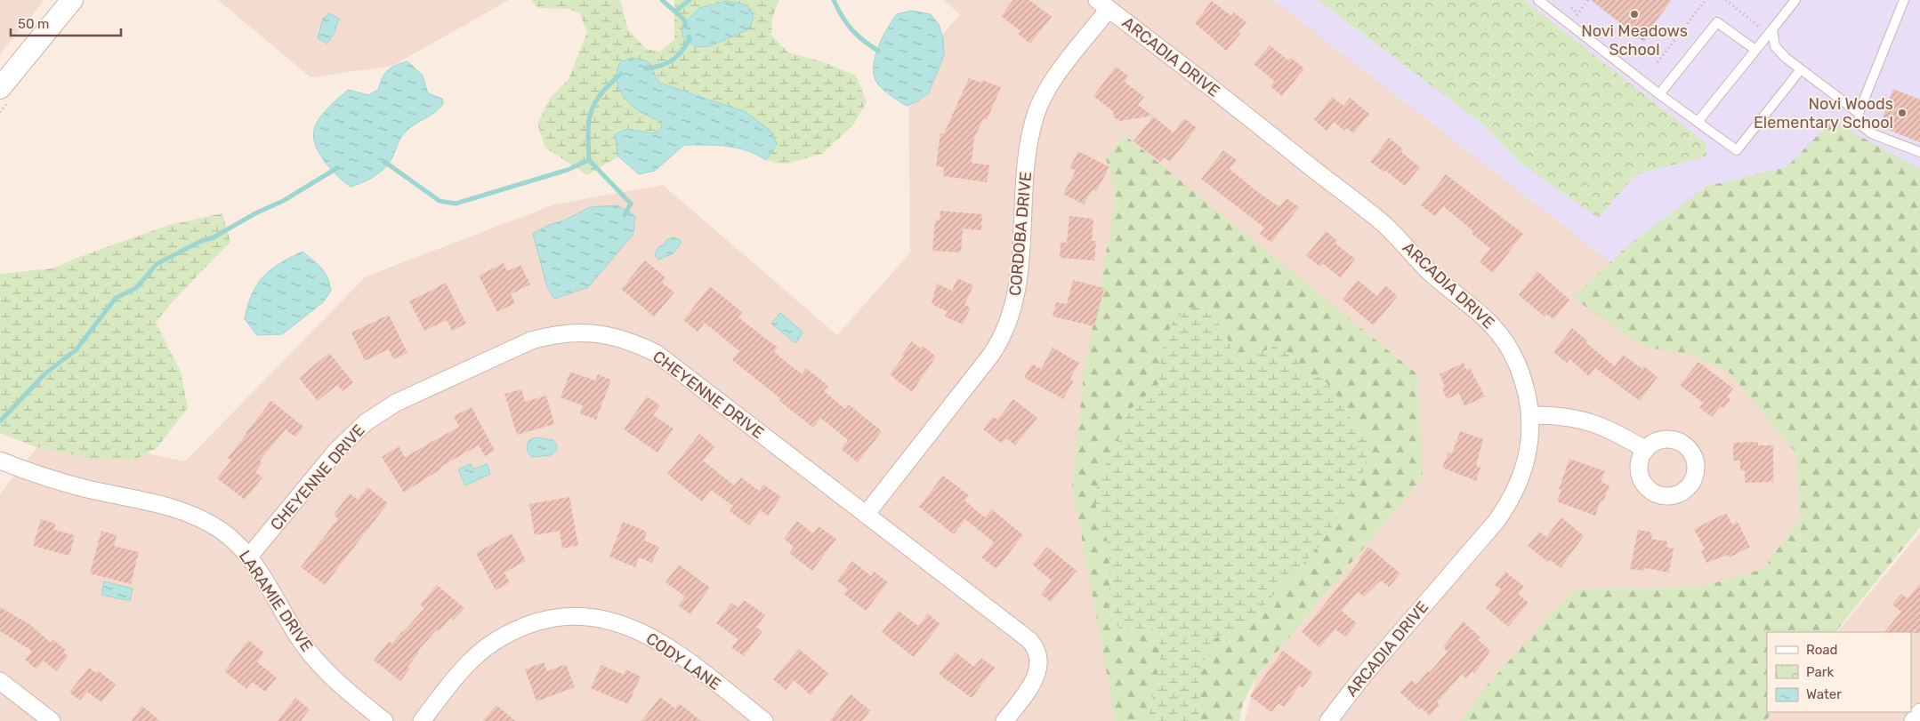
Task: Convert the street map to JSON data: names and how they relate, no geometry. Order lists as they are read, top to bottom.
{
  "streets": {
    "street": [
      "ARCADIA DRIVE",
      "CORDOBA DRIVE",
      "CHEYENNE DRIVE",
      "LARAMIE DRIVE",
      "CODY LANE"
    ]
  },
  "crossings": [
    ["ARCADIA DRIVE", "CORDOBA DRIVE"],
    ["CORDOBA DRIVE", "CHEYENNE DRIVE"],
    ["CHEYENNE DRIVE", "LARAMIE DRIVE"]
  ],
  "places": ["Novi Meadows School", "Novi Woods Elementary School"],
  "legend": ["Road", "Park", "Water"],
  "scale_bar": "50 m"
}
